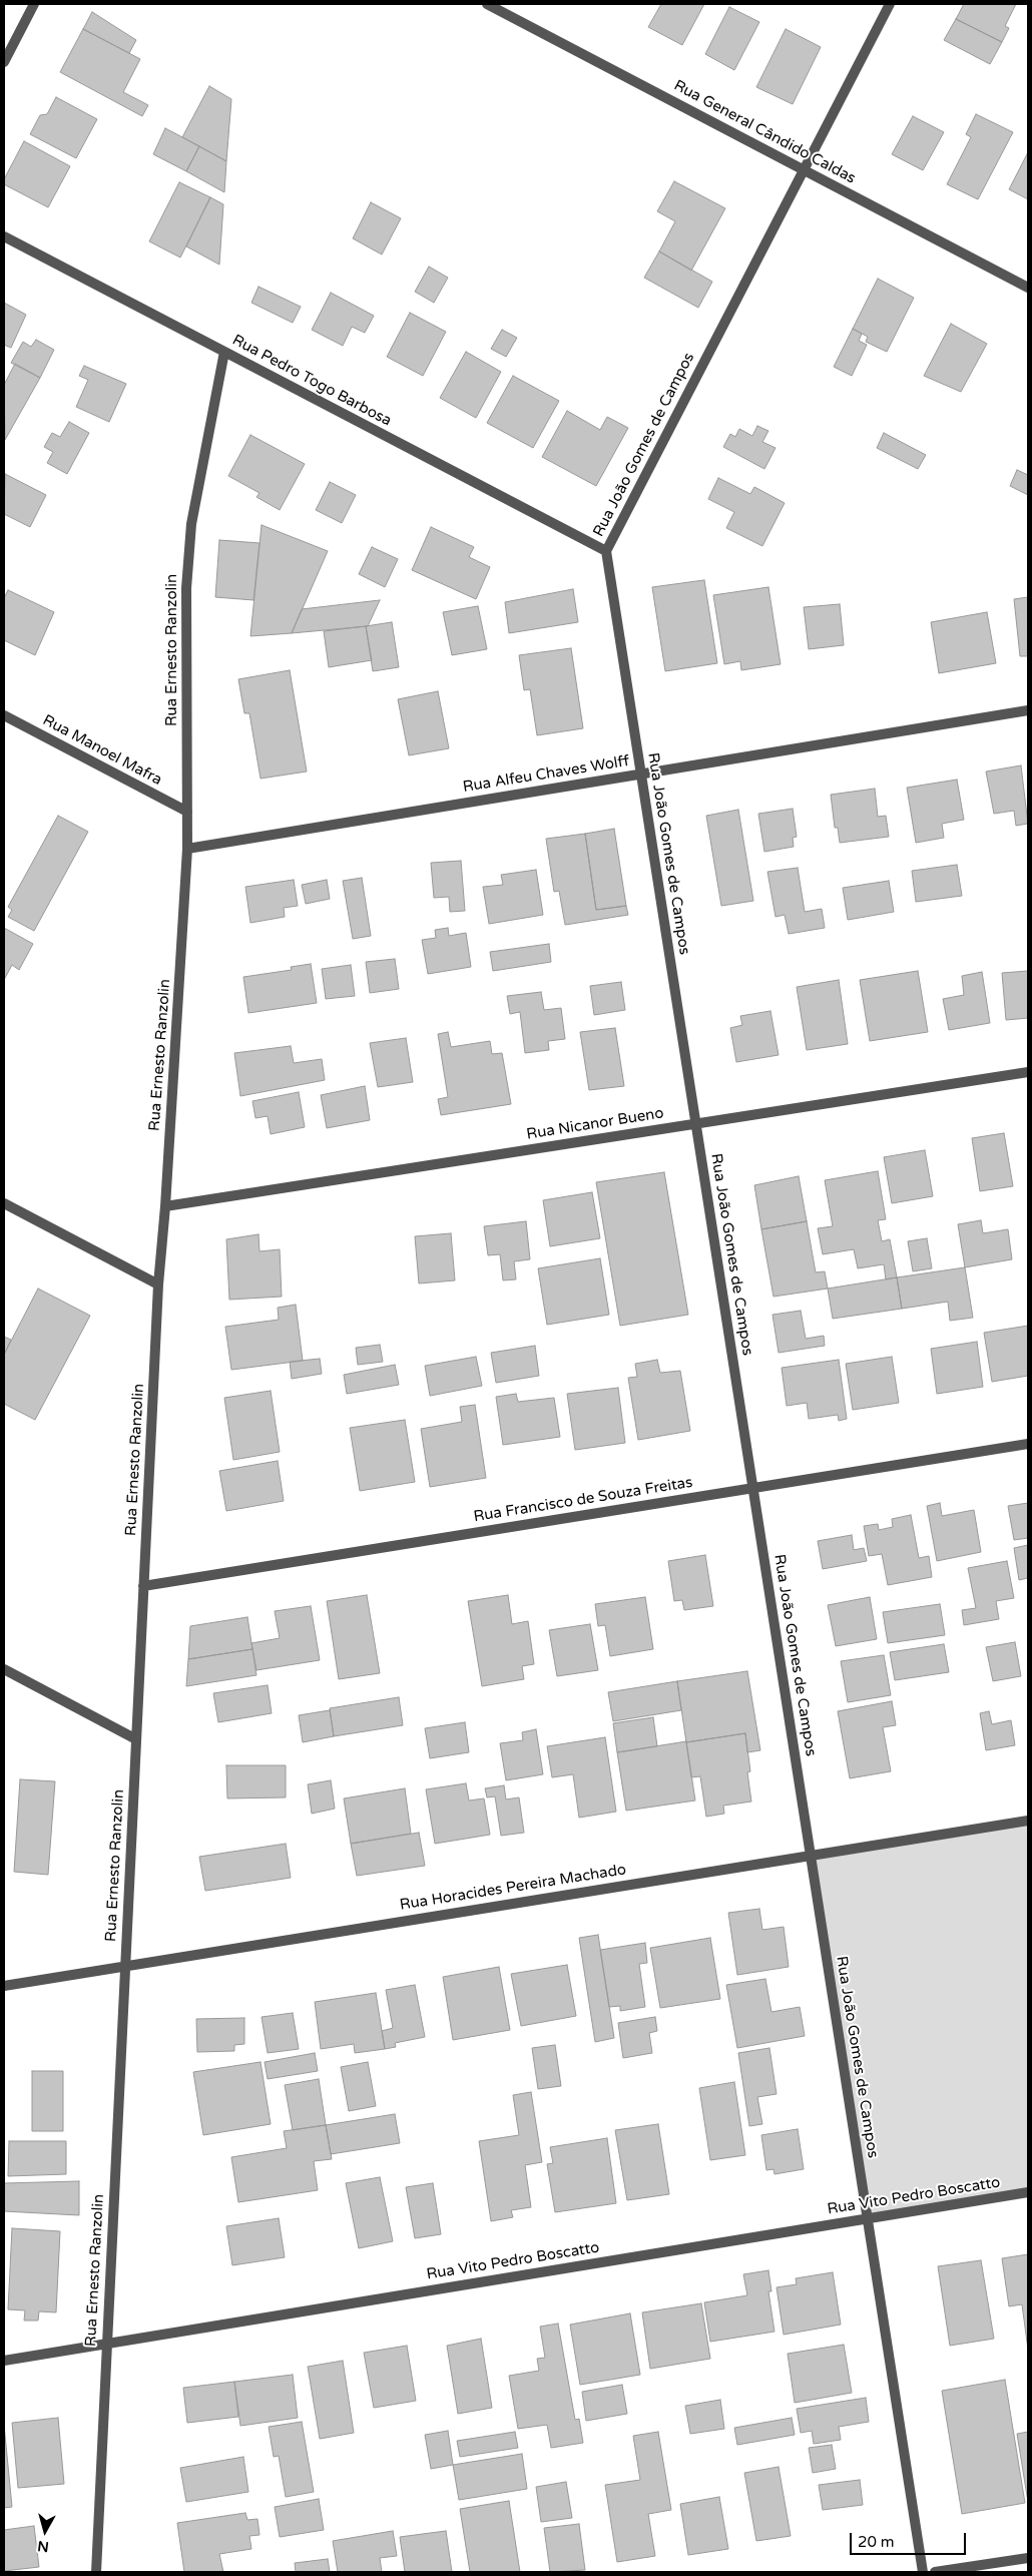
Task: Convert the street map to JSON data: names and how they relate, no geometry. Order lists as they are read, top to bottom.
{
  "streets": {
    "street": [
      "Rua General Cândido Caldas",
      "Rua Pedro Togo Barbosa",
      "Rua João Gomes de Campos",
      "Rua Ernesto Ranzolin",
      "Rua Manoel Mafra",
      "Rua Alfeu Chaves Wolff",
      "Rua Nicanor Bueno",
      "Rua Francisco de Souza Freitas",
      "Rua Horacides Pereira Machado",
      "Rua Vito Pedro Boscatto"
    ]
  },
  "crossings": [
    ["Rua General Cândido Caldas", "Rua João Gomes de Campos"],
    ["Rua Pedro Togo Barbosa", "Rua João Gomes de Campos"],
    ["Rua Pedro Togo Barbosa", "Rua Ernesto Ranzolin"],
    ["Rua João Gomes de Campos", "Rua Alfeu Chaves Wolff"],
    ["Rua João Gomes de Campos", "Rua Nicanor Bueno"],
    ["Rua João Gomes de Campos", "Rua Francisco de Souza Freitas"],
    ["Rua João Gomes de Campos", "Rua Horacides Pereira Machado"],
    ["Rua João Gomes de Campos", "Rua Vito Pedro Boscatto"],
    ["Rua Ernesto Ranzolin", "Rua Manoel Mafra"],
    ["Rua Ernesto Ranzolin", "Rua Alfeu Chaves Wolff"],
    ["Rua Ernesto Ranzolin", "Rua Nicanor Bueno"],
    ["Rua Ernesto Ranzolin", "Rua Francisco de Souza Freitas"],
    ["Rua Ernesto Ranzolin", "Rua Horacides Pereira Machado"],
    ["Rua Ernesto Ranzolin", "Rua Vito Pedro Boscatto"]
  ],
  "scale_bar": "20 m",
  "north": "bottom"
}
